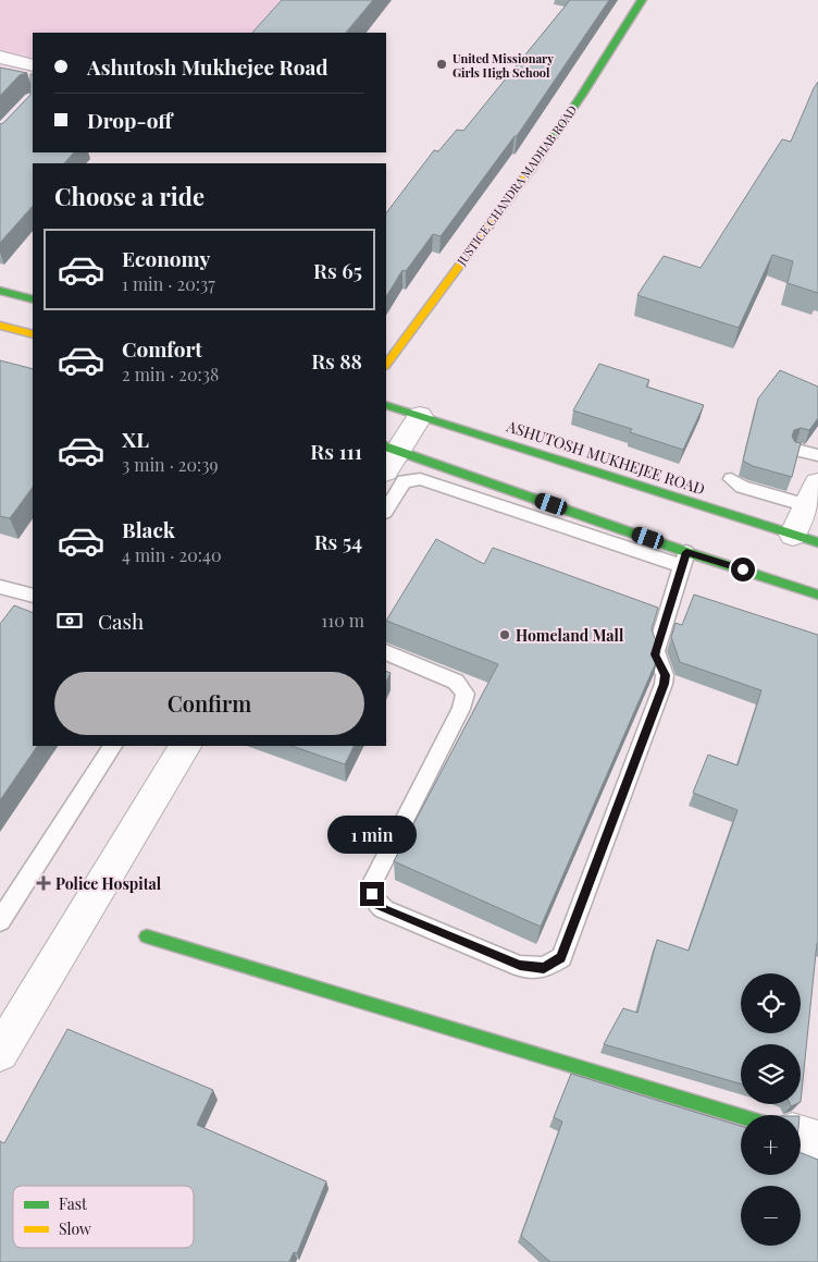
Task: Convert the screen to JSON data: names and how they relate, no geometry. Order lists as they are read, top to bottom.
{
  "streets": {
    "street": ["JUSTICE CHANDRA MADHAB ROAD", "ASHUTOSH MUKHEJEE ROAD"]
  },
  "places": {
    "other": ["United Missionary Girls High School", "Homeland Mall"],
    "health": ["Police Hospital"]
  },
  "legend": ["Fast", "Slow"],
  "page": {
    "banner": ["Ashutosh Mukhejee Road", "Drop-off"],
    "heading": "Choose a ride",
    "list": [
      {
        "name": "Economy",
        "note": "1 min · 20:37",
        "value": "Rs 65"
      },
      {
        "name": "Comfort",
        "note": "2 min · 20:38",
        "value": "Rs 88"
      },
      {
        "name": "XL",
        "note": "3 min · 20:39",
        "value": "Rs 111"
      },
      {
        "name": "Black",
        "note": "4 min · 20:40",
        "value": "Rs 54"
      }
    ],
    "pay": ["Cash", "110 m"],
    "buttons": "Confirm",
    "bubble": "1 min",
    "map_buttons": ["+", "−"]
  }
}
